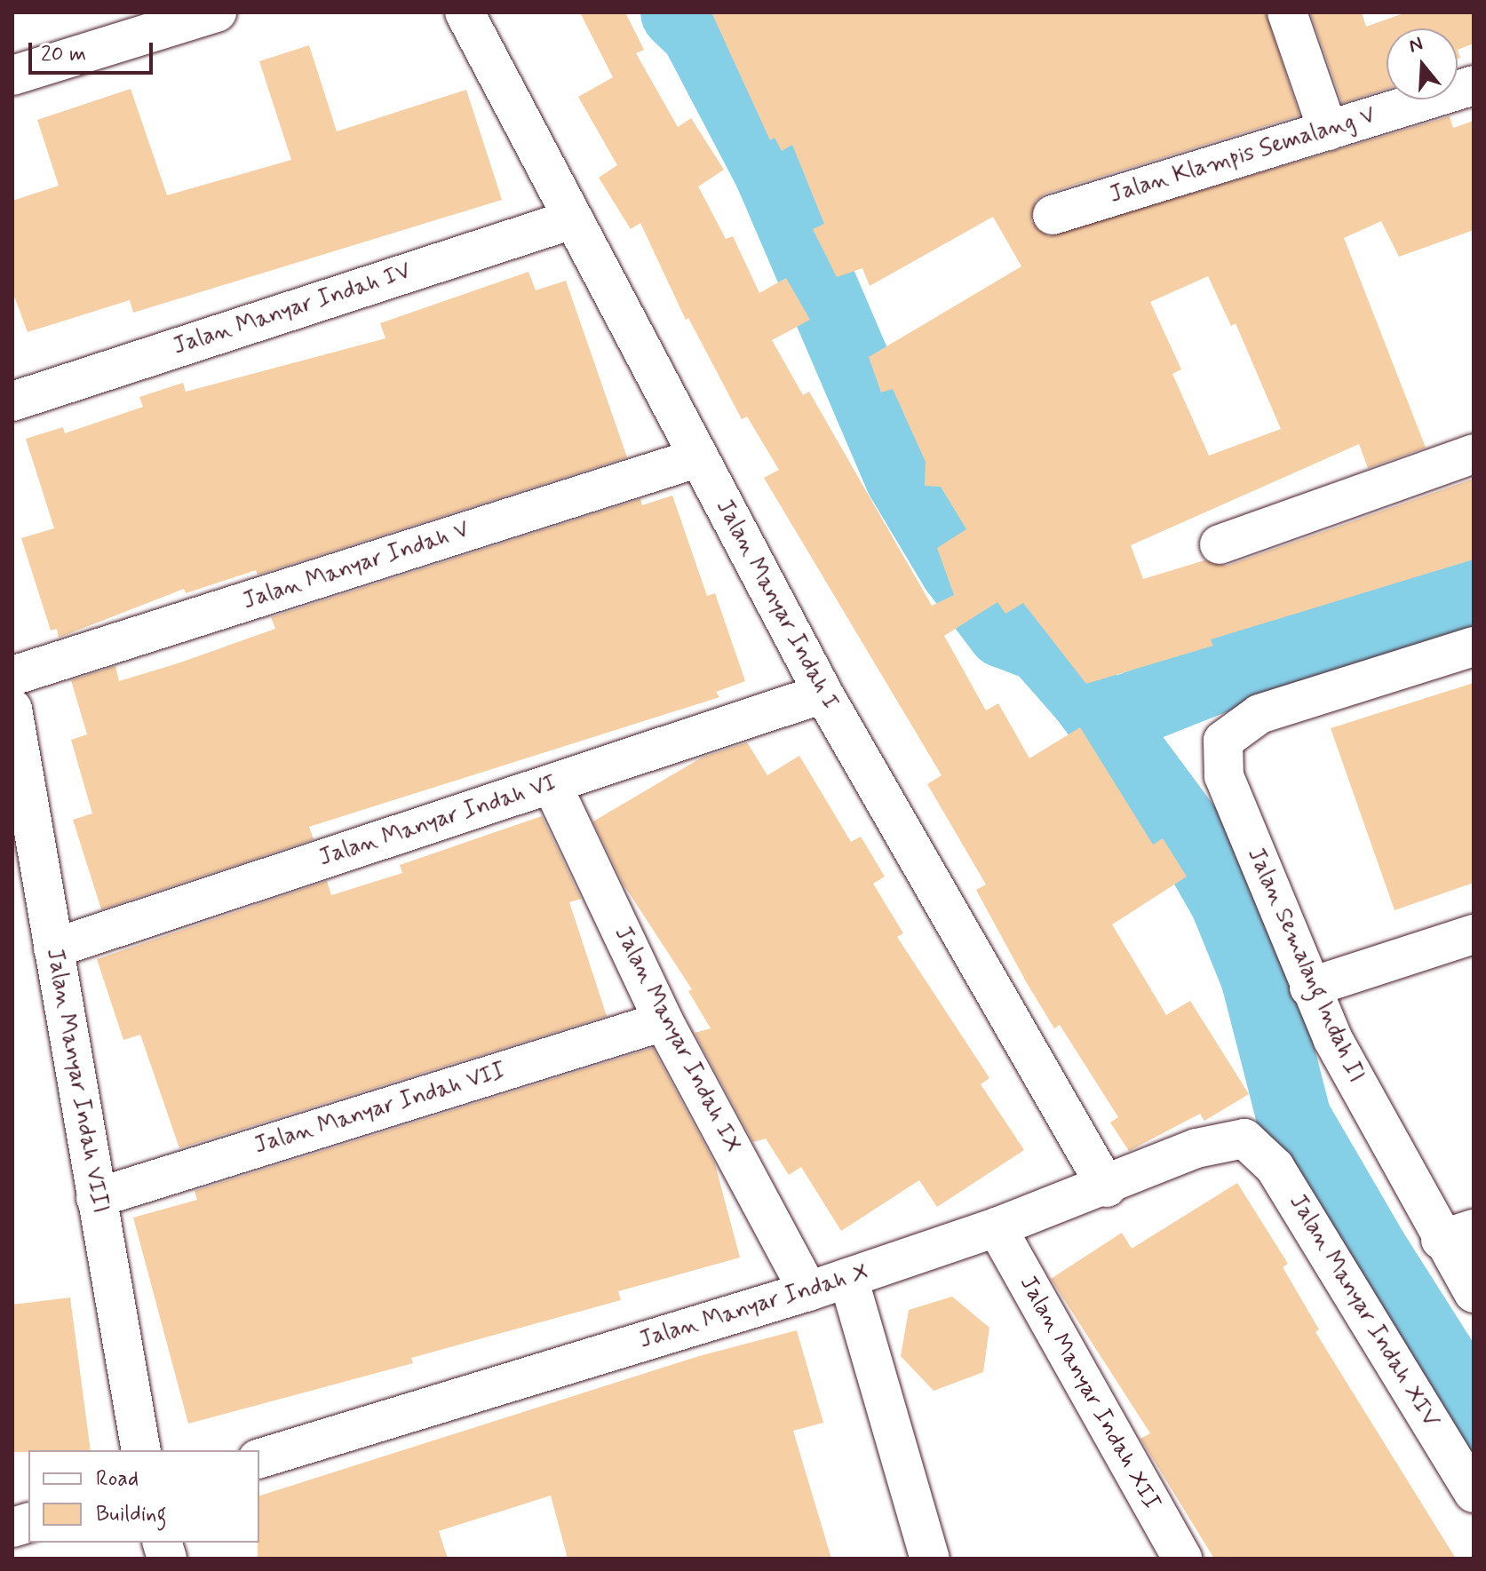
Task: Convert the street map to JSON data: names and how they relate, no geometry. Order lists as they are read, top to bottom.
{
  "streets": {
    "street": [
      "Jalan Klampis Semalang V",
      "Jalan Manyar Indah IV",
      "Jalan Manyar Indah V",
      "Jalan Manyar Indah I",
      "Jalan Manyar Indah VI",
      "Jalan Semalang Indah II",
      "Jalan Manyar Indah IX",
      "Jalan Manyar Indah VIII",
      "Jalan Manyar Indah VII",
      "Jalan Manyar Indah X",
      "Jalan Manyar Indah XIV",
      "Jalan Manyar Indah XII"
    ]
  },
  "crossings": [
    ["Jalan Manyar Indah IV", "Jalan Manyar Indah I"],
    ["Jalan Manyar Indah V", "Jalan Manyar Indah I"],
    ["Jalan Manyar Indah I", "Jalan Manyar Indah VI"],
    ["Jalan Manyar Indah I", "Jalan Manyar Indah X"],
    ["Jalan Manyar Indah VI", "Jalan Manyar Indah IX"],
    ["Jalan Manyar Indah VI", "Jalan Manyar Indah VIII"],
    ["Jalan Manyar Indah IX", "Jalan Manyar Indah VII"],
    ["Jalan Manyar Indah IX", "Jalan Manyar Indah X"],
    ["Jalan Manyar Indah VIII", "Jalan Manyar Indah VII"],
    ["Jalan Manyar Indah X", "Jalan Manyar Indah XIV"],
    ["Jalan Manyar Indah X", "Jalan Manyar Indah XII"]
  ],
  "legend": ["Road", "Building"],
  "scale_bar": "20 m",
  "north": "top"
}
